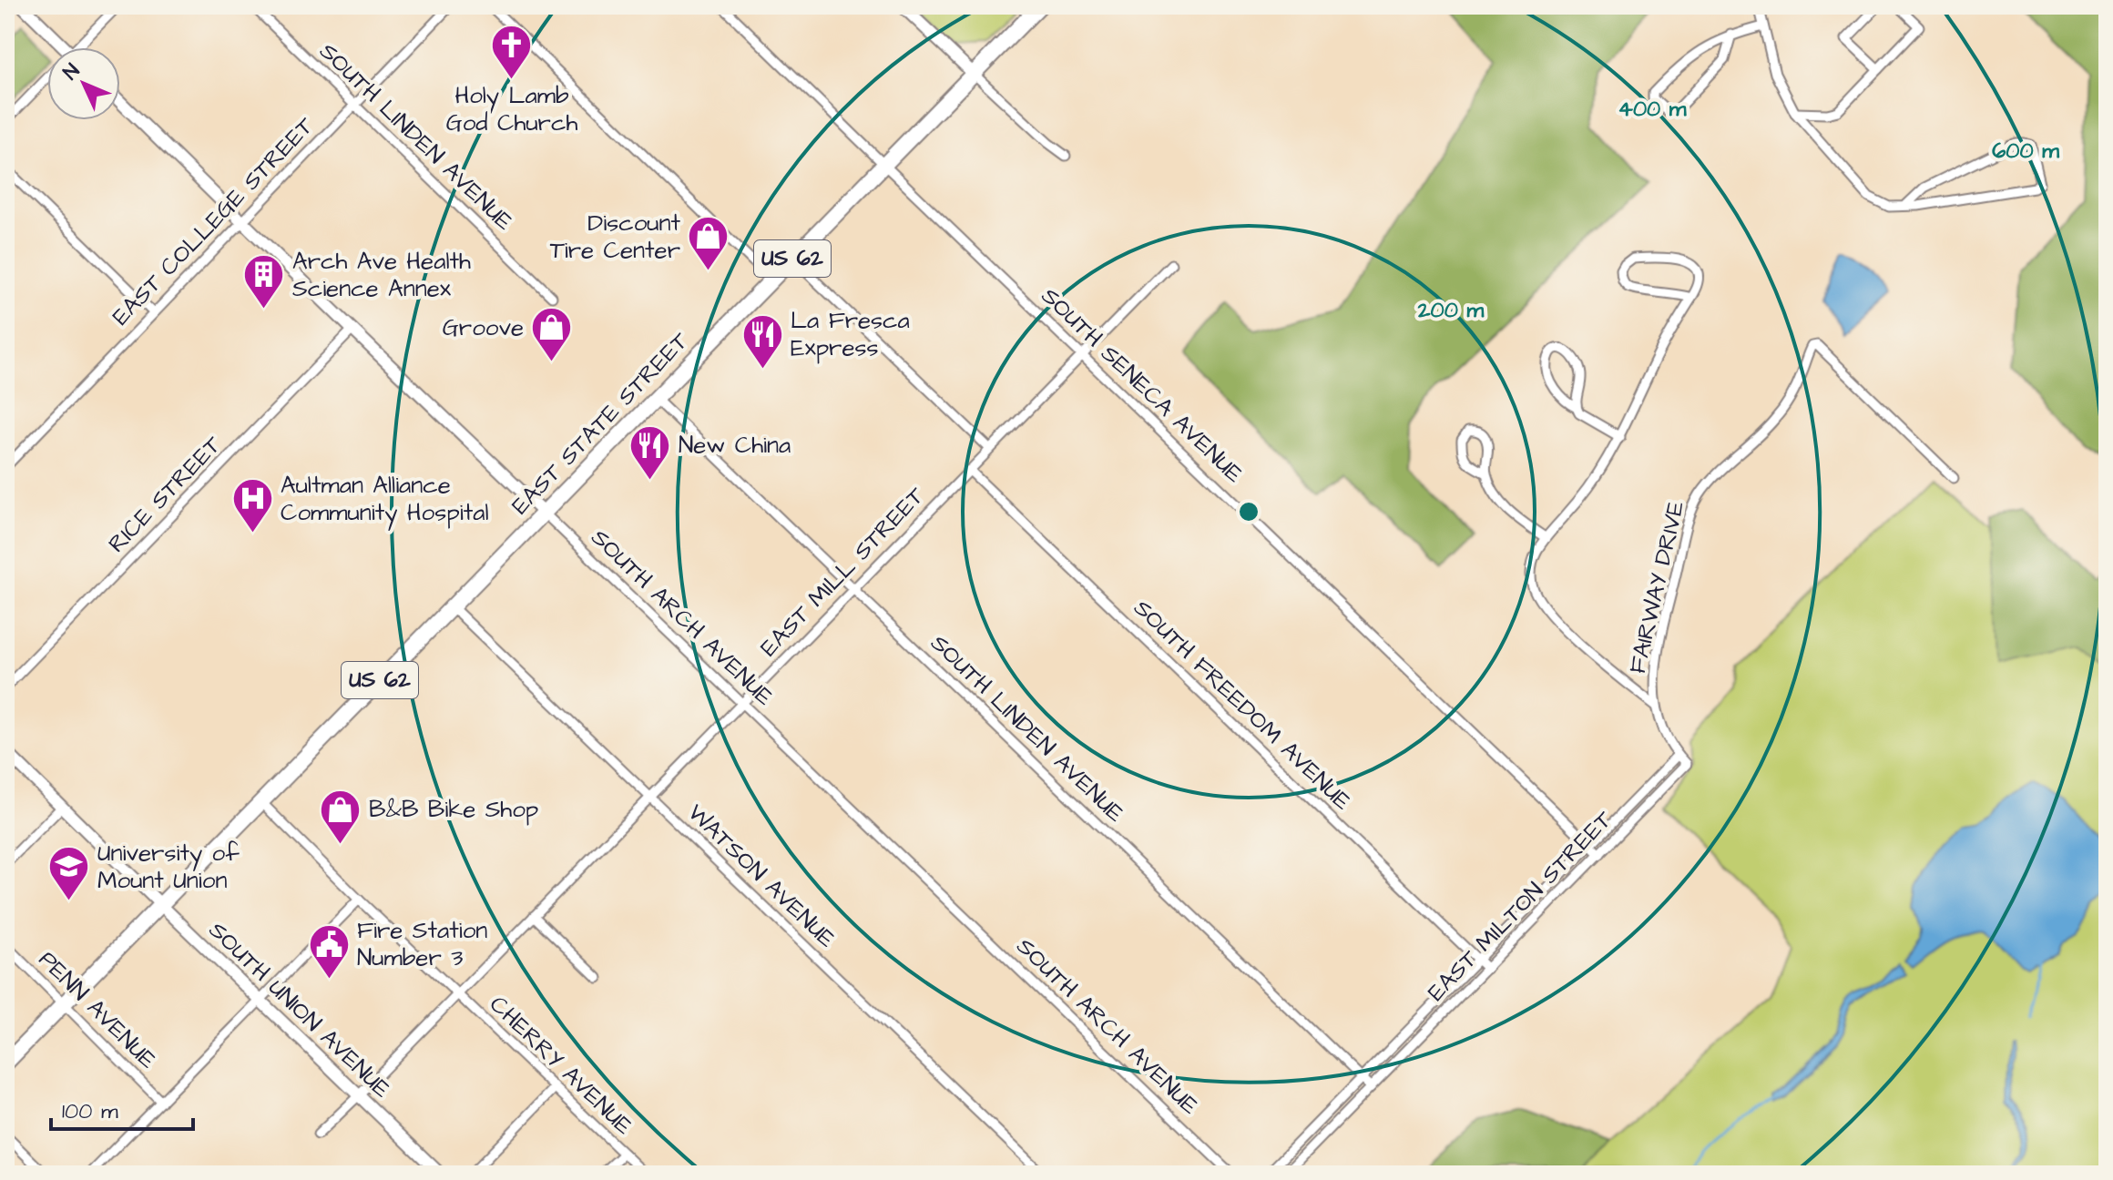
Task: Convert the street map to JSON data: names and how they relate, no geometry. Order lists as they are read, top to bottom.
{
  "streets": {
    "highway": ["US 62", "EAST STATE STREET"],
    "street": [
      "SOUTH LINDEN AVENUE",
      "EAST COLLEGE STREET",
      "SOUTH SENECA AVENUE",
      "RICE STREET",
      "EAST MILL STREET",
      "FAIRWAY DRIVE",
      "SOUTH ARCH AVENUE",
      "SOUTH FREEDOM AVENUE",
      "WATSON AVENUE",
      "EAST MILTON STREET",
      "PENN AVENUE",
      "SOUTH UNION AVENUE",
      "CHERRY AVENUE"
    ]
  },
  "crossings": [
    ["SOUTH LINDEN AVENUE", "EAST COLLEGE STREET"],
    ["SOUTH LINDEN AVENUE", "EAST STATE STREET"],
    ["SOUTH LINDEN AVENUE", "EAST MILL STREET"],
    ["SOUTH LINDEN AVENUE", "EAST MILTON STREET"],
    ["EAST COLLEGE STREET", "SOUTH ARCH AVENUE"],
    ["US 62", "EAST STATE STREET"],
    ["US 62", "PENN AVENUE"],
    ["US 62", "SOUTH UNION AVENUE"],
    ["SOUTH SENECA AVENUE", "EAST STATE STREET"],
    ["SOUTH SENECA AVENUE", "EAST MILL STREET"],
    ["SOUTH SENECA AVENUE", "EAST MILTON STREET"],
    ["EAST STATE STREET", "SOUTH ARCH AVENUE"],
    ["EAST STATE STREET", "WATSON AVENUE"],
    ["EAST STATE STREET", "SOUTH UNION AVENUE"],
    ["EAST STATE STREET", "CHERRY AVENUE"],
    ["RICE STREET", "SOUTH ARCH AVENUE"],
    ["EAST MILL STREET", "SOUTH ARCH AVENUE"],
    ["EAST MILL STREET", "SOUTH FREEDOM AVENUE"],
    ["EAST MILL STREET", "WATSON AVENUE"],
    ["EAST MILL STREET", "SOUTH UNION AVENUE"],
    ["EAST MILL STREET", "CHERRY AVENUE"],
    ["SOUTH FREEDOM AVENUE", "EAST MILTON STREET"]
  ],
  "places": {
    "church": ["Holy Lamb God Church"],
    "shop": ["Discount Tire Center", "Groove", "B&B Bike Shop"],
    "building": ["Arch Ave Health Science Annex"],
    "restaurant": ["La Fresca Express", "New China"],
    "hospital": ["Aultman Alliance Community Hospital"],
    "school or university": ["University of Mount Union"],
    "public building": ["Fire Station Number 3"]
  },
  "scale_bar": "100 m",
  "north": "top left",
  "rings": ["400 m", "600 m", "200 m"]
}
